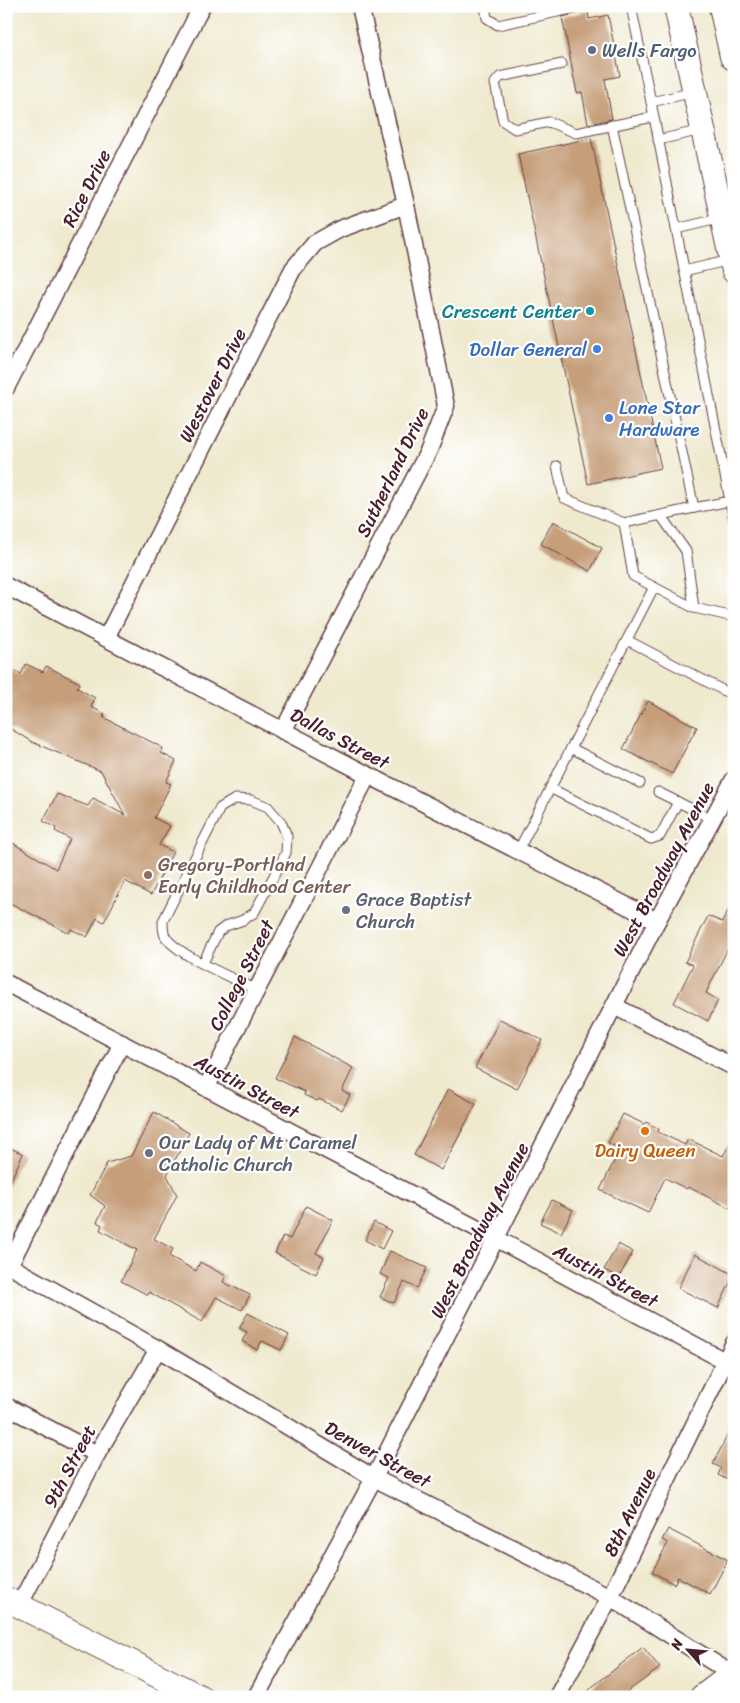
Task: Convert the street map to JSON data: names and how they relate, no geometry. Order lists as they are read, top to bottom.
{
  "streets": {
    "street": [
      "Rice Drive",
      "Westover Drive",
      "Sutherland Drive",
      "Dallas Street",
      "West Broadway Avenue",
      "College Street",
      "Austin Street",
      "Denver Street",
      "9th Street",
      "8th Avenue"
    ]
  },
  "crossings": [
    ["Westover Drive", "Sutherland Drive"],
    ["Westover Drive", "Dallas Street"],
    ["Sutherland Drive", "Dallas Street"],
    ["Dallas Street", "West Broadway Avenue"],
    ["Dallas Street", "College Street"],
    ["West Broadway Avenue", "Austin Street"],
    ["West Broadway Avenue", "Denver Street"],
    ["College Street", "Austin Street"],
    ["Austin Street", "8th Avenue"],
    ["Denver Street", "9th Street"],
    ["Denver Street", "8th Avenue"]
  ],
  "places": [
    "Wells Fargo",
    "Crescent Center",
    "Dollar General",
    "Lone Star Hardware",
    "Gregory-Portland Early Childhood Center",
    "Grace Baptist Church",
    "Dairy Queen",
    "Our Lady of Mt Caramel Catholic Church"
  ],
  "north": "top left"
}
